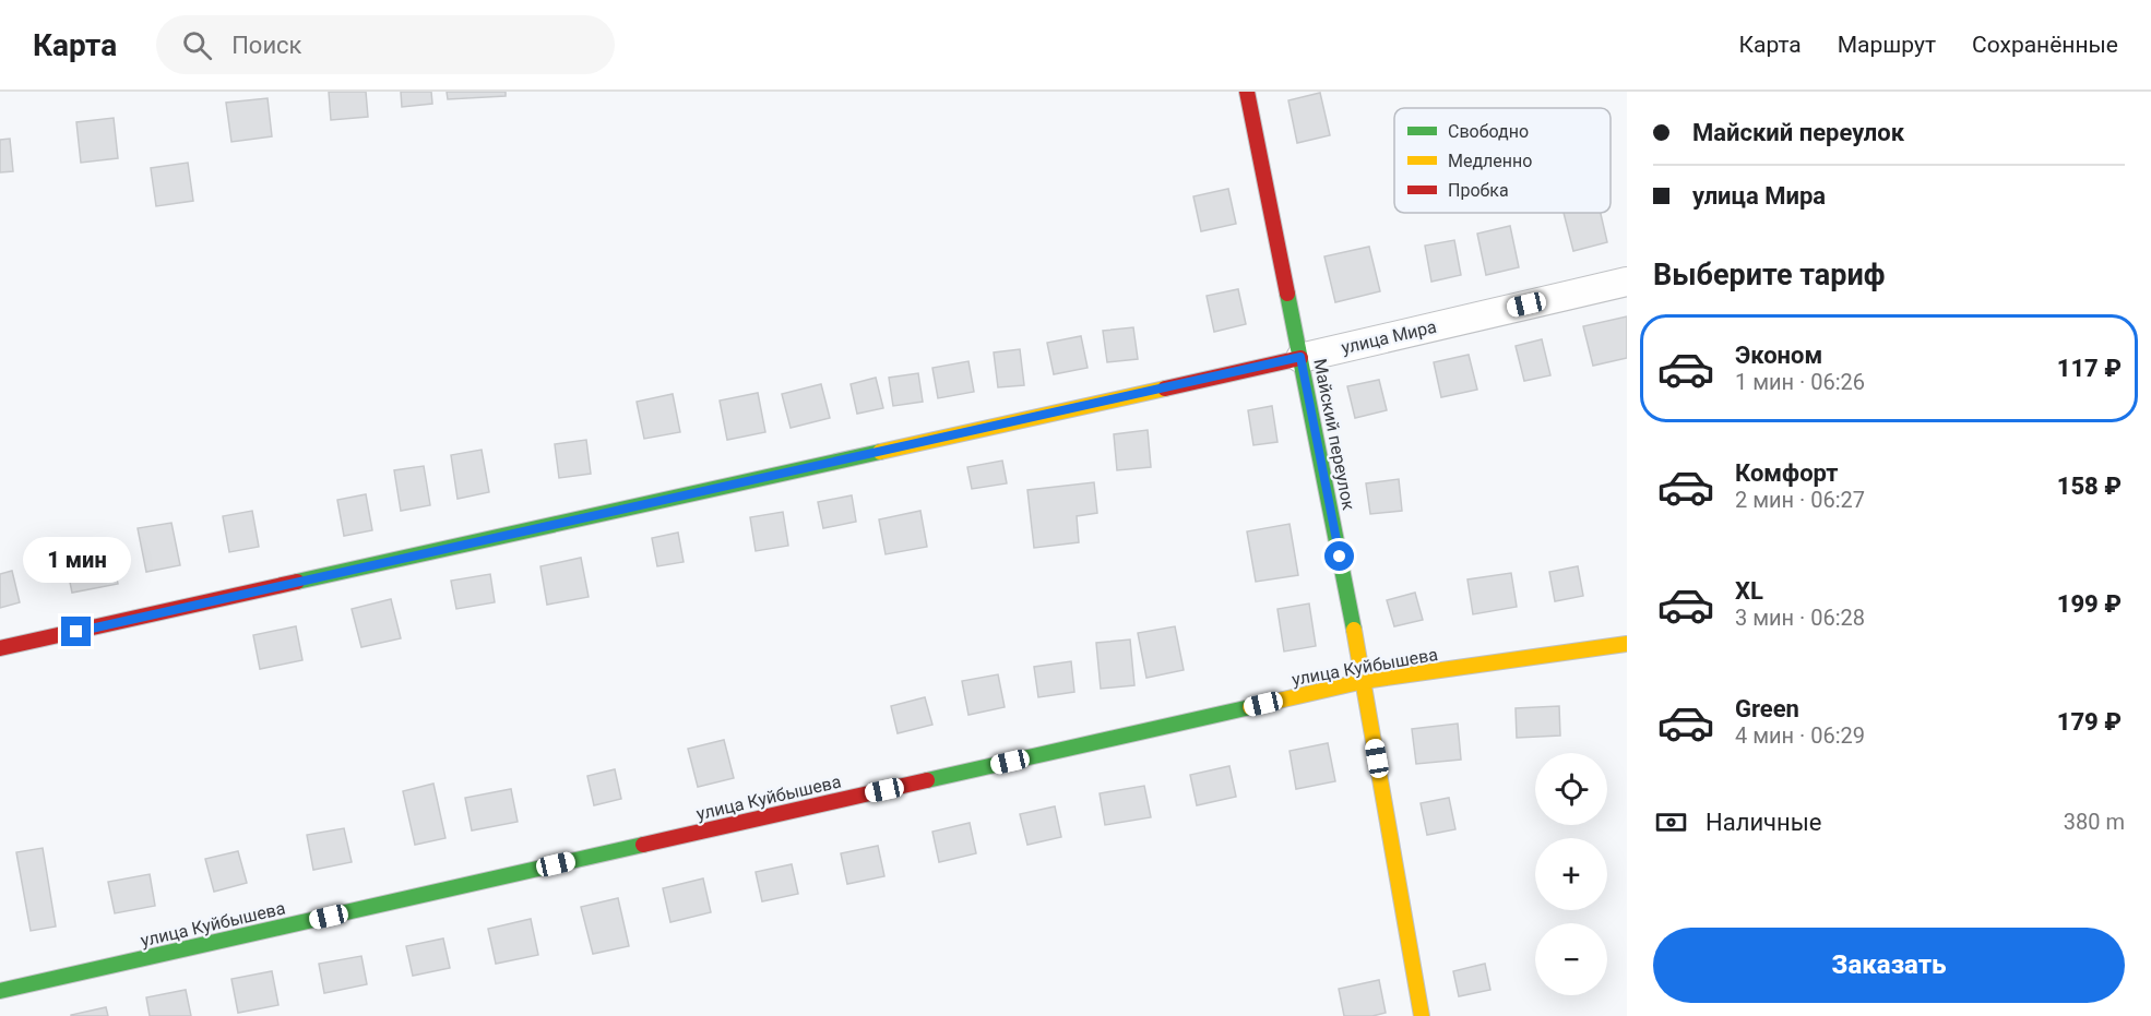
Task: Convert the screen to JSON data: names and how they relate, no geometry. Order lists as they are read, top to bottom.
{
  "streets": {
    "street": ["улица Мира", "Майский переулок", "улица Куйбышева"]
  },
  "crossings": [
    ["улица Мира", "Майский переулок"],
    ["Майский переулок", "улица Куйбышева"]
  ],
  "legend": ["Свободно", "Медленно", "Пробка"],
  "page": {
    "header": "Карта",
    "search": "Поиск",
    "nav": ["Карта", "Маршрут", "Сохранённые"],
    "banner": ["Майский переулок", "улица Мира"],
    "heading": "Выберите тариф",
    "list": [
      {
        "name": "Эконом",
        "note": "1 мин · 06:26",
        "value": "117 ₽"
      },
      {
        "name": "Комфорт",
        "note": "2 мин · 06:27",
        "value": "158 ₽"
      },
      {
        "name": "XL",
        "note": "3 мин · 06:28",
        "value": "199 ₽"
      },
      {
        "name": "Green",
        "note": "4 мин · 06:29",
        "value": "179 ₽"
      }
    ],
    "bubble": "1 мин",
    "map_buttons": ["+", "−"],
    "pay": ["Наличные", "380 m"],
    "buttons": "Заказать"
  }
}
